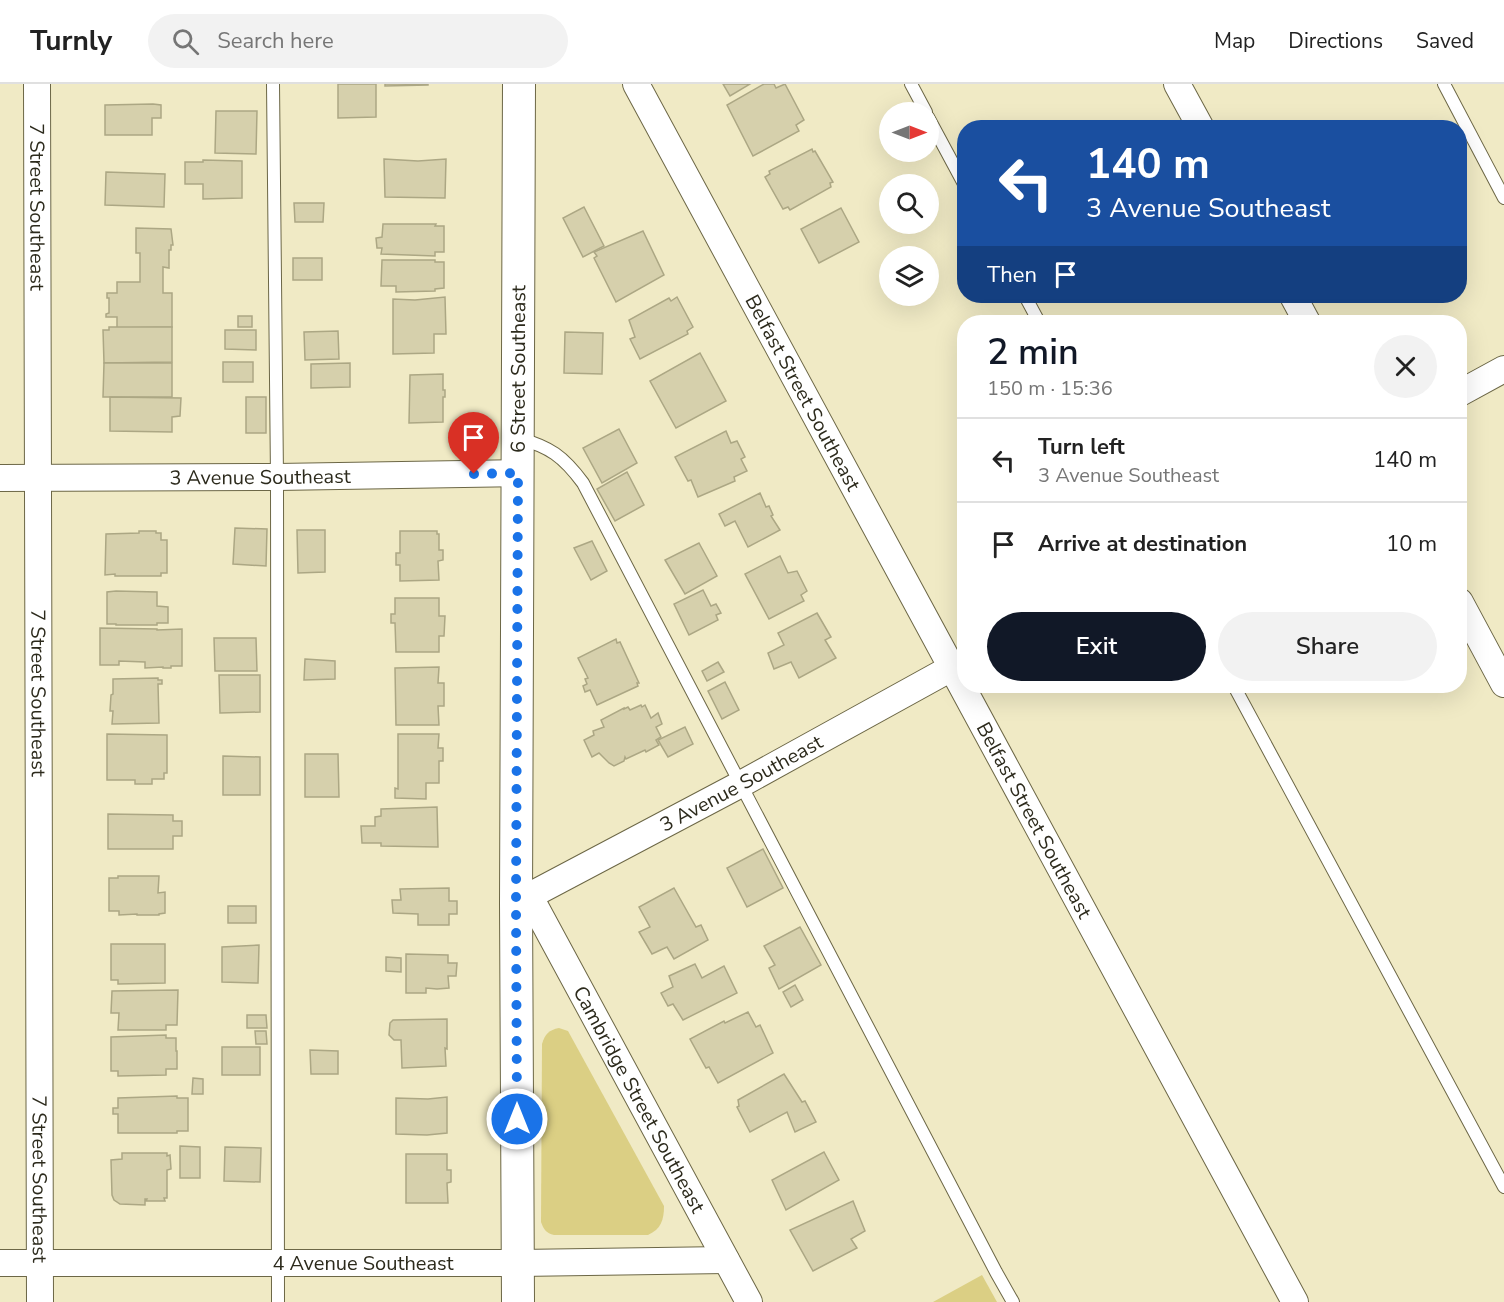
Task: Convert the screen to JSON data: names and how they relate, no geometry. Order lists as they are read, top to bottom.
{
  "streets": {
    "street": [
      "7 Street Southeast",
      "6 Street Southeast",
      "Belfast Street Southeast",
      "3 Avenue Southeast",
      "Cambridge Street Southeast",
      "4 Avenue Southeast"
    ]
  },
  "crossings": [
    ["7 Street Southeast", "3 Avenue Southeast"],
    ["7 Street Southeast", "4 Avenue Southeast"],
    ["6 Street Southeast", "3 Avenue Southeast"],
    ["6 Street Southeast", "Cambridge Street Southeast"],
    ["6 Street Southeast", "4 Avenue Southeast"],
    ["3 Avenue Southeast", "Cambridge Street Southeast"],
    ["Cambridge Street Southeast", "4 Avenue Southeast"]
  ],
  "north": "right",
  "page": {
    "header": "Turnly",
    "search": "Search here",
    "nav": ["Map", "Directions", "Saved"],
    "turn": ["140 m", "3 Avenue Southeast"],
    "then": "Then",
    "heading": ["2 min", "150 m · 15:36"],
    "list": [
      {
        "name": "Turn left",
        "note": "3 Avenue Southeast",
        "value": "140 m"
      },
      {
        "name": "Arrive at destination",
        "value": "10 m"
      }
    ],
    "buttons": ["Exit", "Share"]
  }
}
